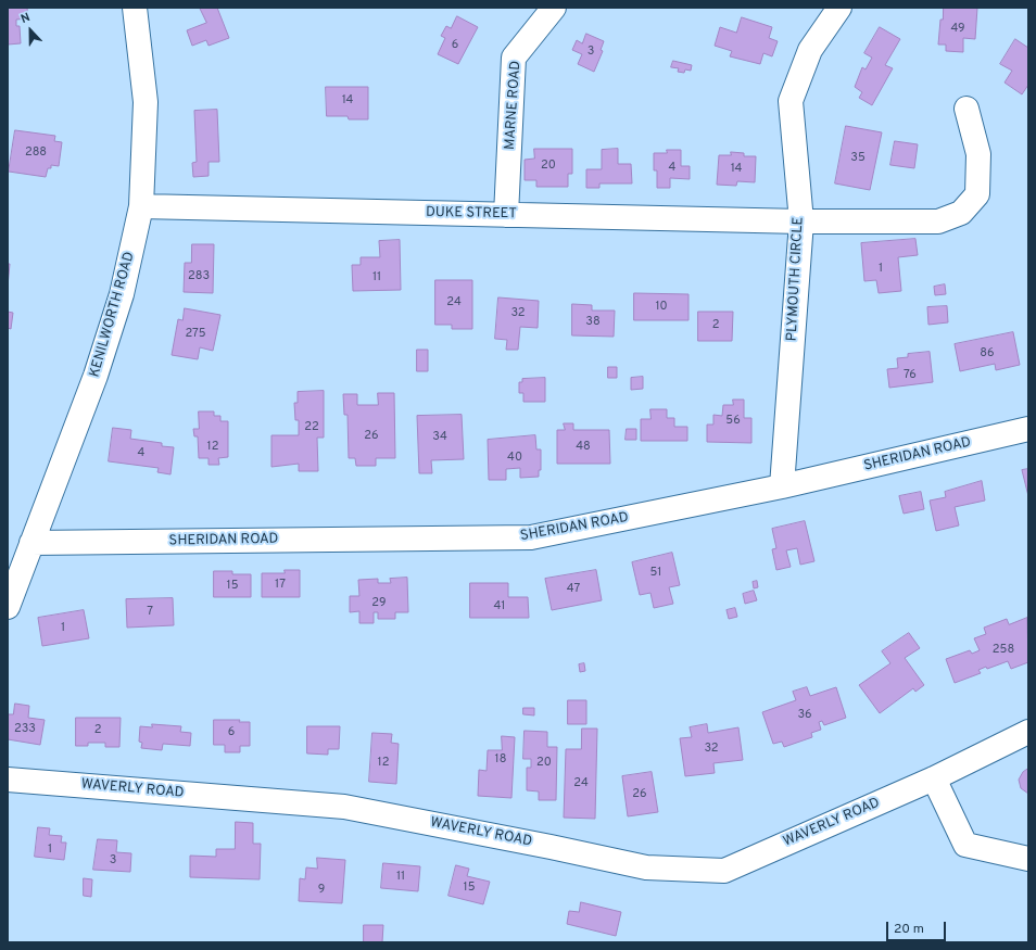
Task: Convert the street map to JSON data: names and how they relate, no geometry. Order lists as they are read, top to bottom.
{
  "streets": {
    "street": [
      "MARNE ROAD",
      "DUKE STREET",
      "PLYMOUTH CIRCLE",
      "KENILWORTH ROAD",
      "SHERIDAN ROAD",
      "WAVERLY ROAD"
    ]
  },
  "crossings": [
    ["MARNE ROAD", "DUKE STREET"],
    ["DUKE STREET", "PLYMOUTH CIRCLE"],
    ["DUKE STREET", "KENILWORTH ROAD"],
    ["PLYMOUTH CIRCLE", "SHERIDAN ROAD"],
    ["KENILWORTH ROAD", "SHERIDAN ROAD"]
  ],
  "house_numbers": [
    "49",
    "6",
    "3",
    "14",
    "288",
    "35",
    "20",
    "4",
    "14",
    "1",
    "283",
    "11",
    "24",
    "10",
    "32",
    "38",
    "2",
    "275",
    "86",
    "76",
    "56",
    "22",
    "26",
    "34",
    "12",
    "48",
    "4",
    "40",
    "51",
    "17",
    "15",
    "47",
    "29",
    "41",
    "7",
    "1",
    "258",
    "36",
    "233",
    "2",
    "6",
    "32",
    "18",
    "12",
    "20",
    "24",
    "26",
    "1",
    "3",
    "11",
    "15",
    "9"
  ],
  "scale_bar": "20 m",
  "north": "top"
}
